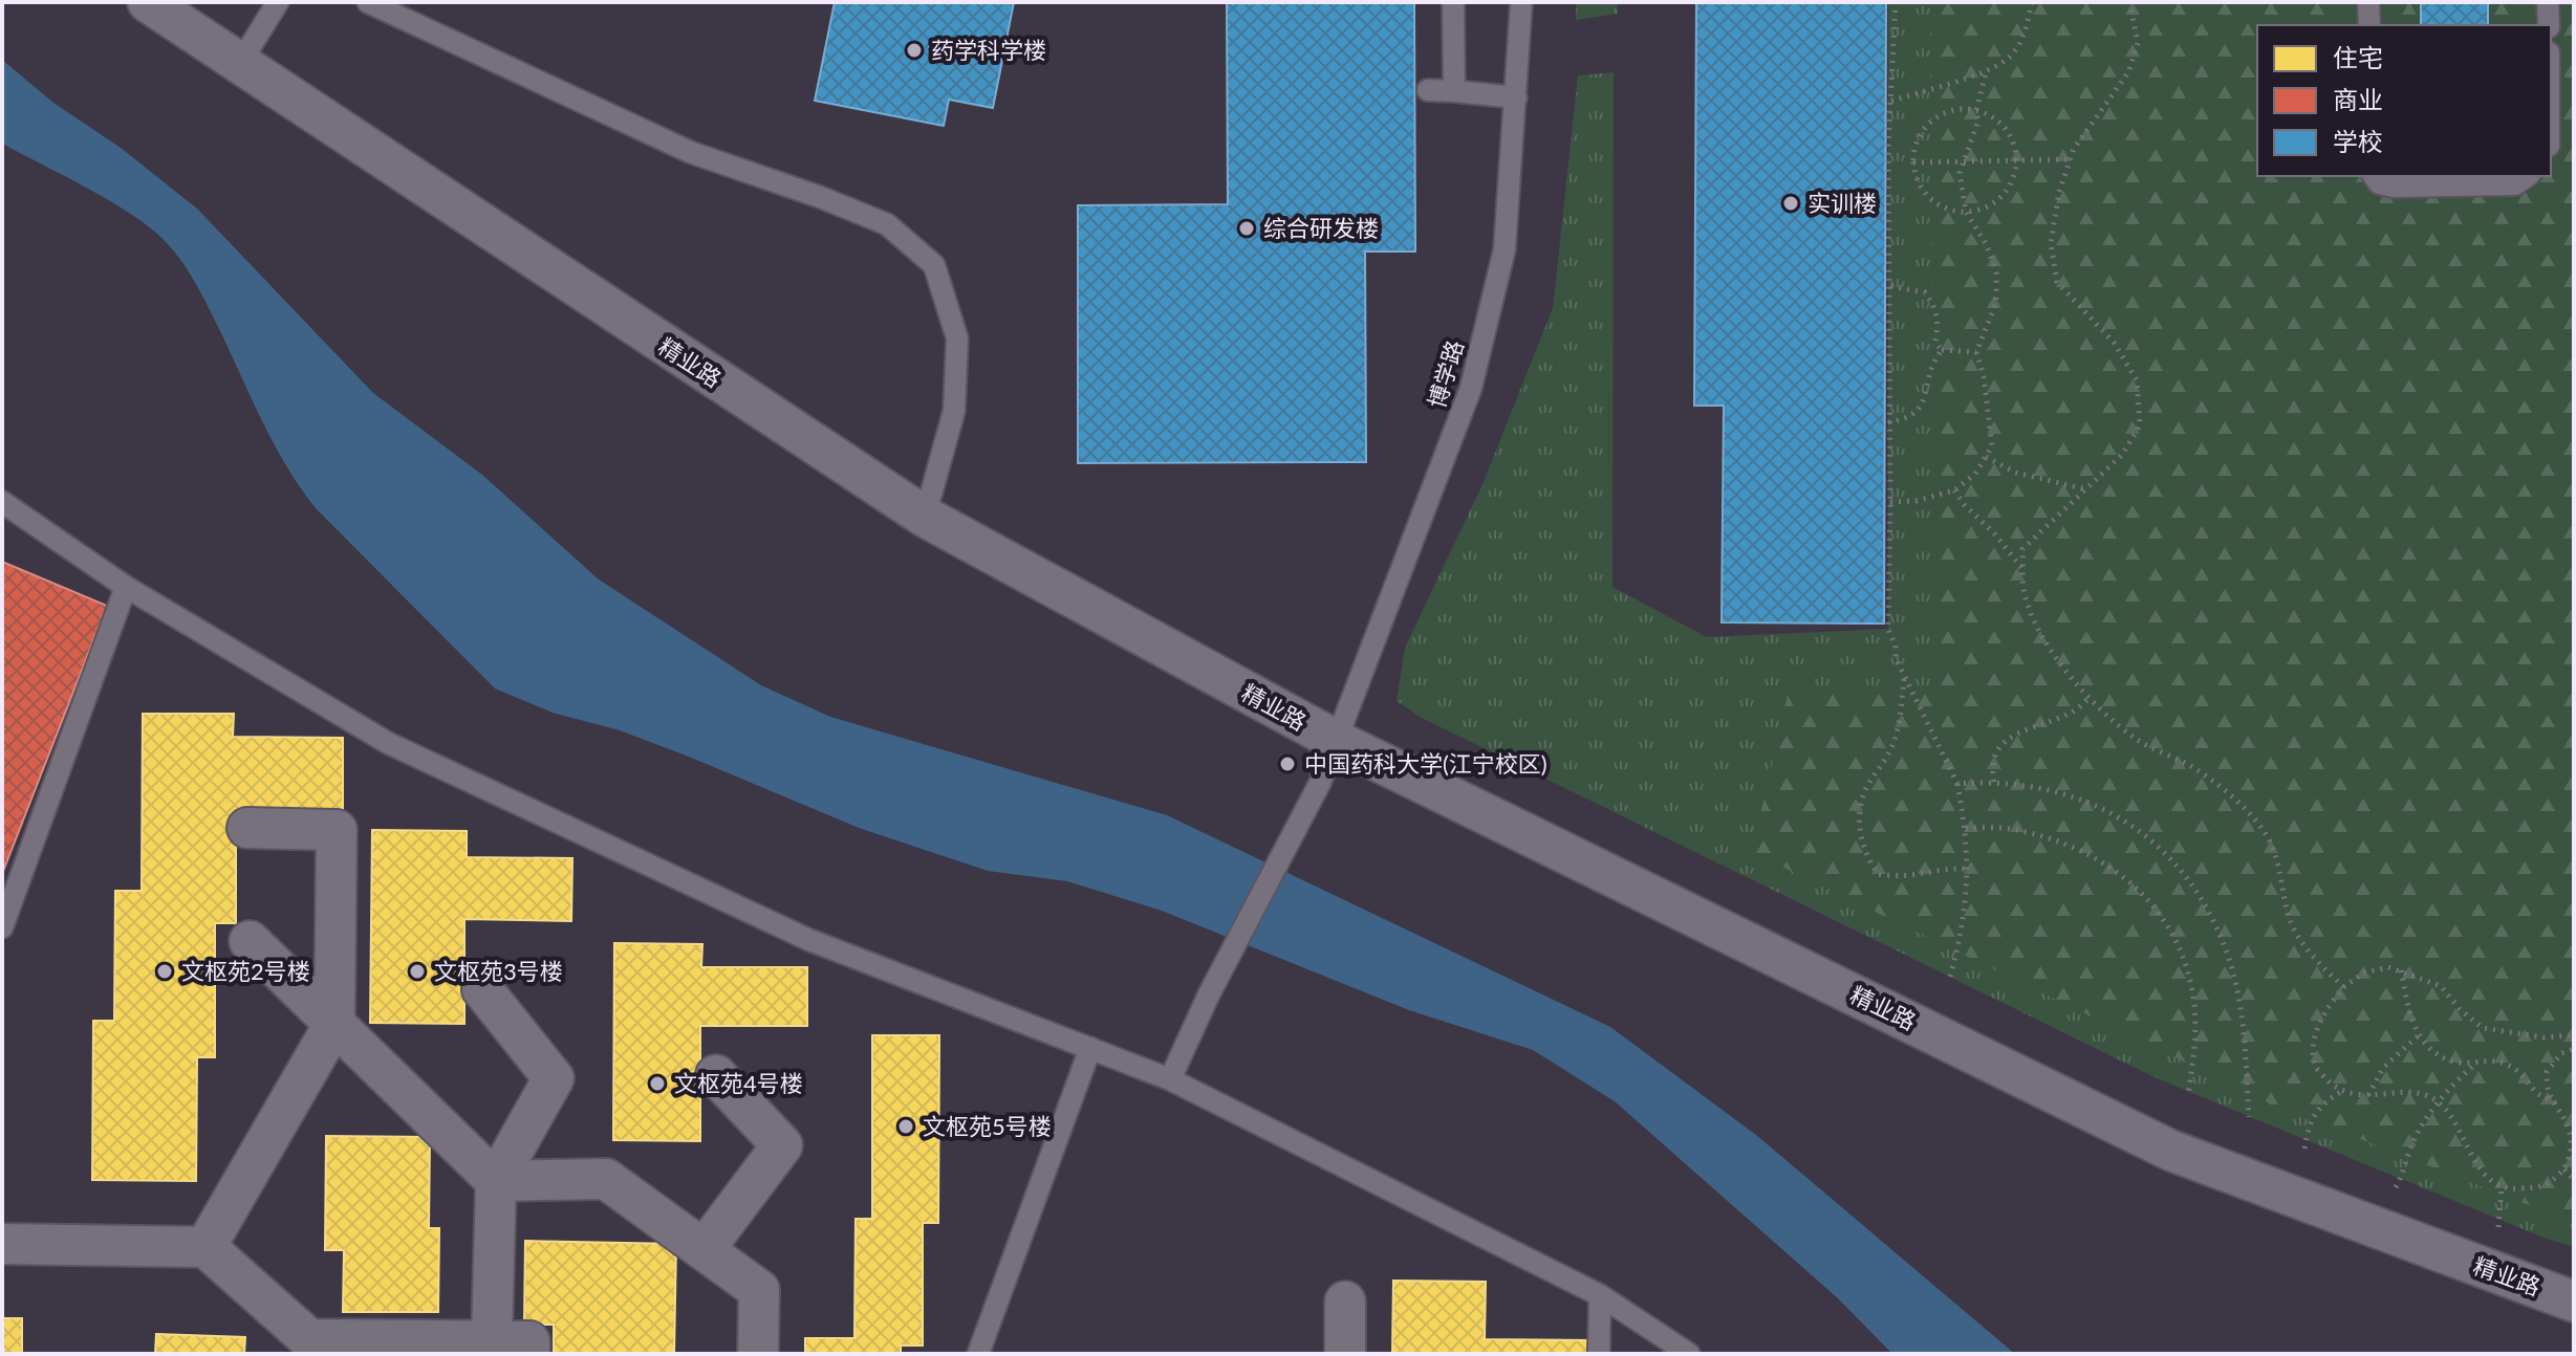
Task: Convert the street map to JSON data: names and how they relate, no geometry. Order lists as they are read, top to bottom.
{
  "streets": {
    "street": ["精业路"],
    "lane": ["博学路"]
  },
  "crossings": [
    ["精业路", "博学路"]
  ],
  "places": [
    "药学科学楼",
    "实训楼",
    "综合研发楼",
    "中国药科大学(江宁校区)",
    "文枢苑2号楼",
    "文枢苑3号楼",
    "文枢苑4号楼",
    "文枢苑5号楼"
  ],
  "legend": ["住宅", "商业", "学校"]
}
